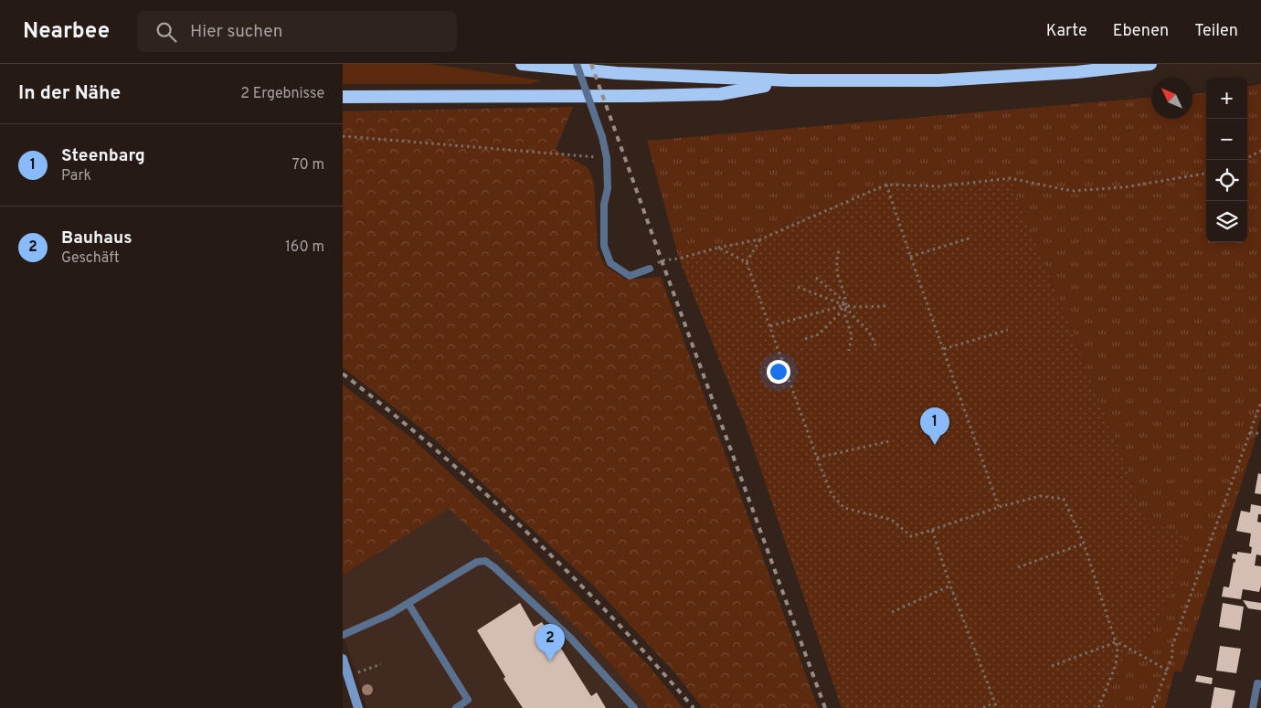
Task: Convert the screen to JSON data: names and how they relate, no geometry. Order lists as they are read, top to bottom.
{
  "north": "top left",
  "page": {
    "header": "Nearbee",
    "search": "Hier suchen",
    "nav": ["Karte", "Ebenen", "Teilen"],
    "heading": ["In der Nähe", "2 Ergebnisse"],
    "map_buttons": ["+", "−"],
    "list": [
      {
        "mark": "1",
        "name": "Steenbarg",
        "note": "Park",
        "value": "70 m"
      },
      {
        "mark": "2",
        "name": "Bauhaus",
        "note": "Geschäft",
        "value": "160 m"
      }
    ],
    "pins": ["1", "2"]
  }
}
